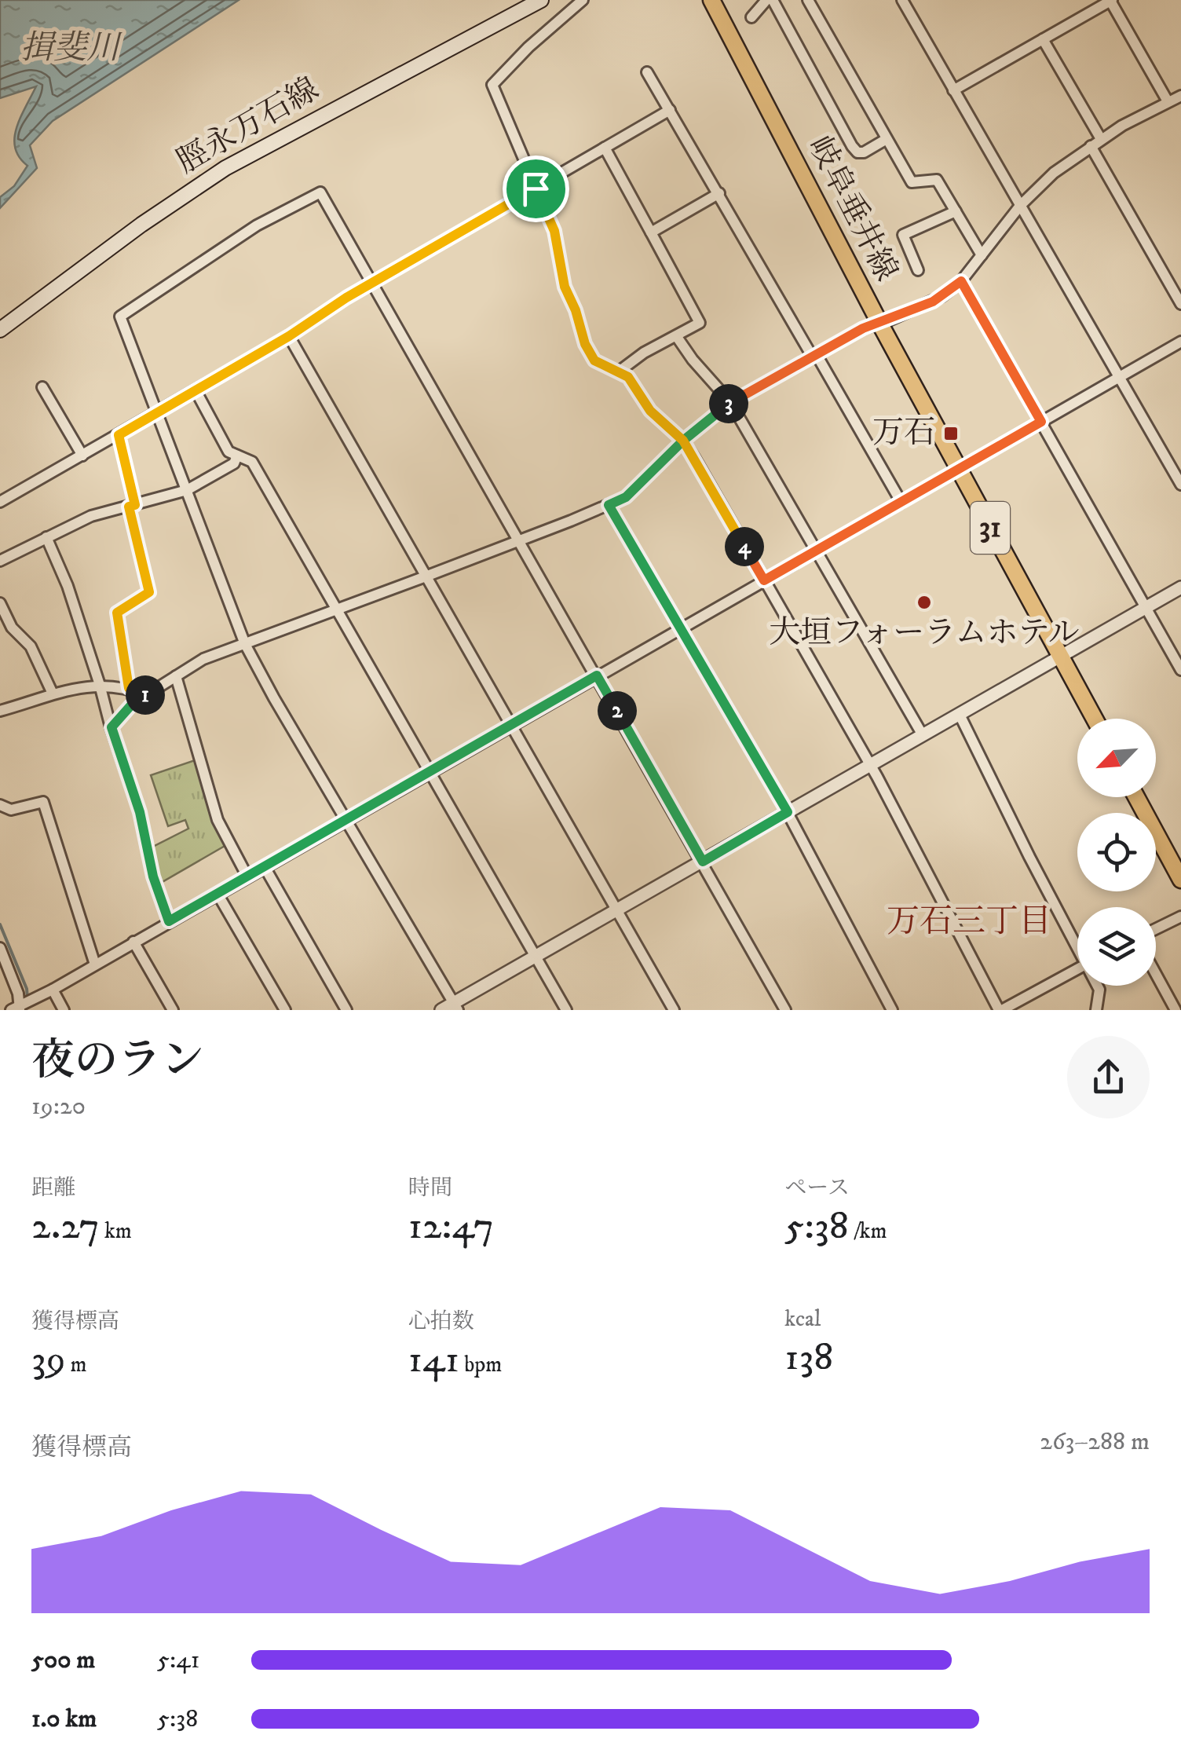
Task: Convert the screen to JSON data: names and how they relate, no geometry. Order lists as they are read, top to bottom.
{
  "streets": {
    "main road": ["脛永万石線", "岐阜垂井線", "31"]
  },
  "districts": ["万石三丁目"],
  "water": ["揖斐川"],
  "places": {
    "transit": ["万石"],
    "other": ["大垣フォーラムホテル"]
  },
  "north": "bottom left",
  "page": {
    "pins": [
      "3",
      "4",
      "1",
      "2"
    ],
    "heading": ["夜のラン", "19:20"],
    "stats": [
      ["距離", "2.27 km"],
      ["時間", "12:47"],
      ["ペース", "5:38 /km"],
      ["獲得標高", "39 m"],
      ["心拍数", "141 bpm"],
      ["kcal", "138"]
    ],
    "chart": ["獲得標高", "263–288 m"],
    "list": [
      {
        "name": "500 m",
        "note": "5:41"
      },
      {
        "name": "1.0 km",
        "note": "5:38"
      }
    ]
  }
}
